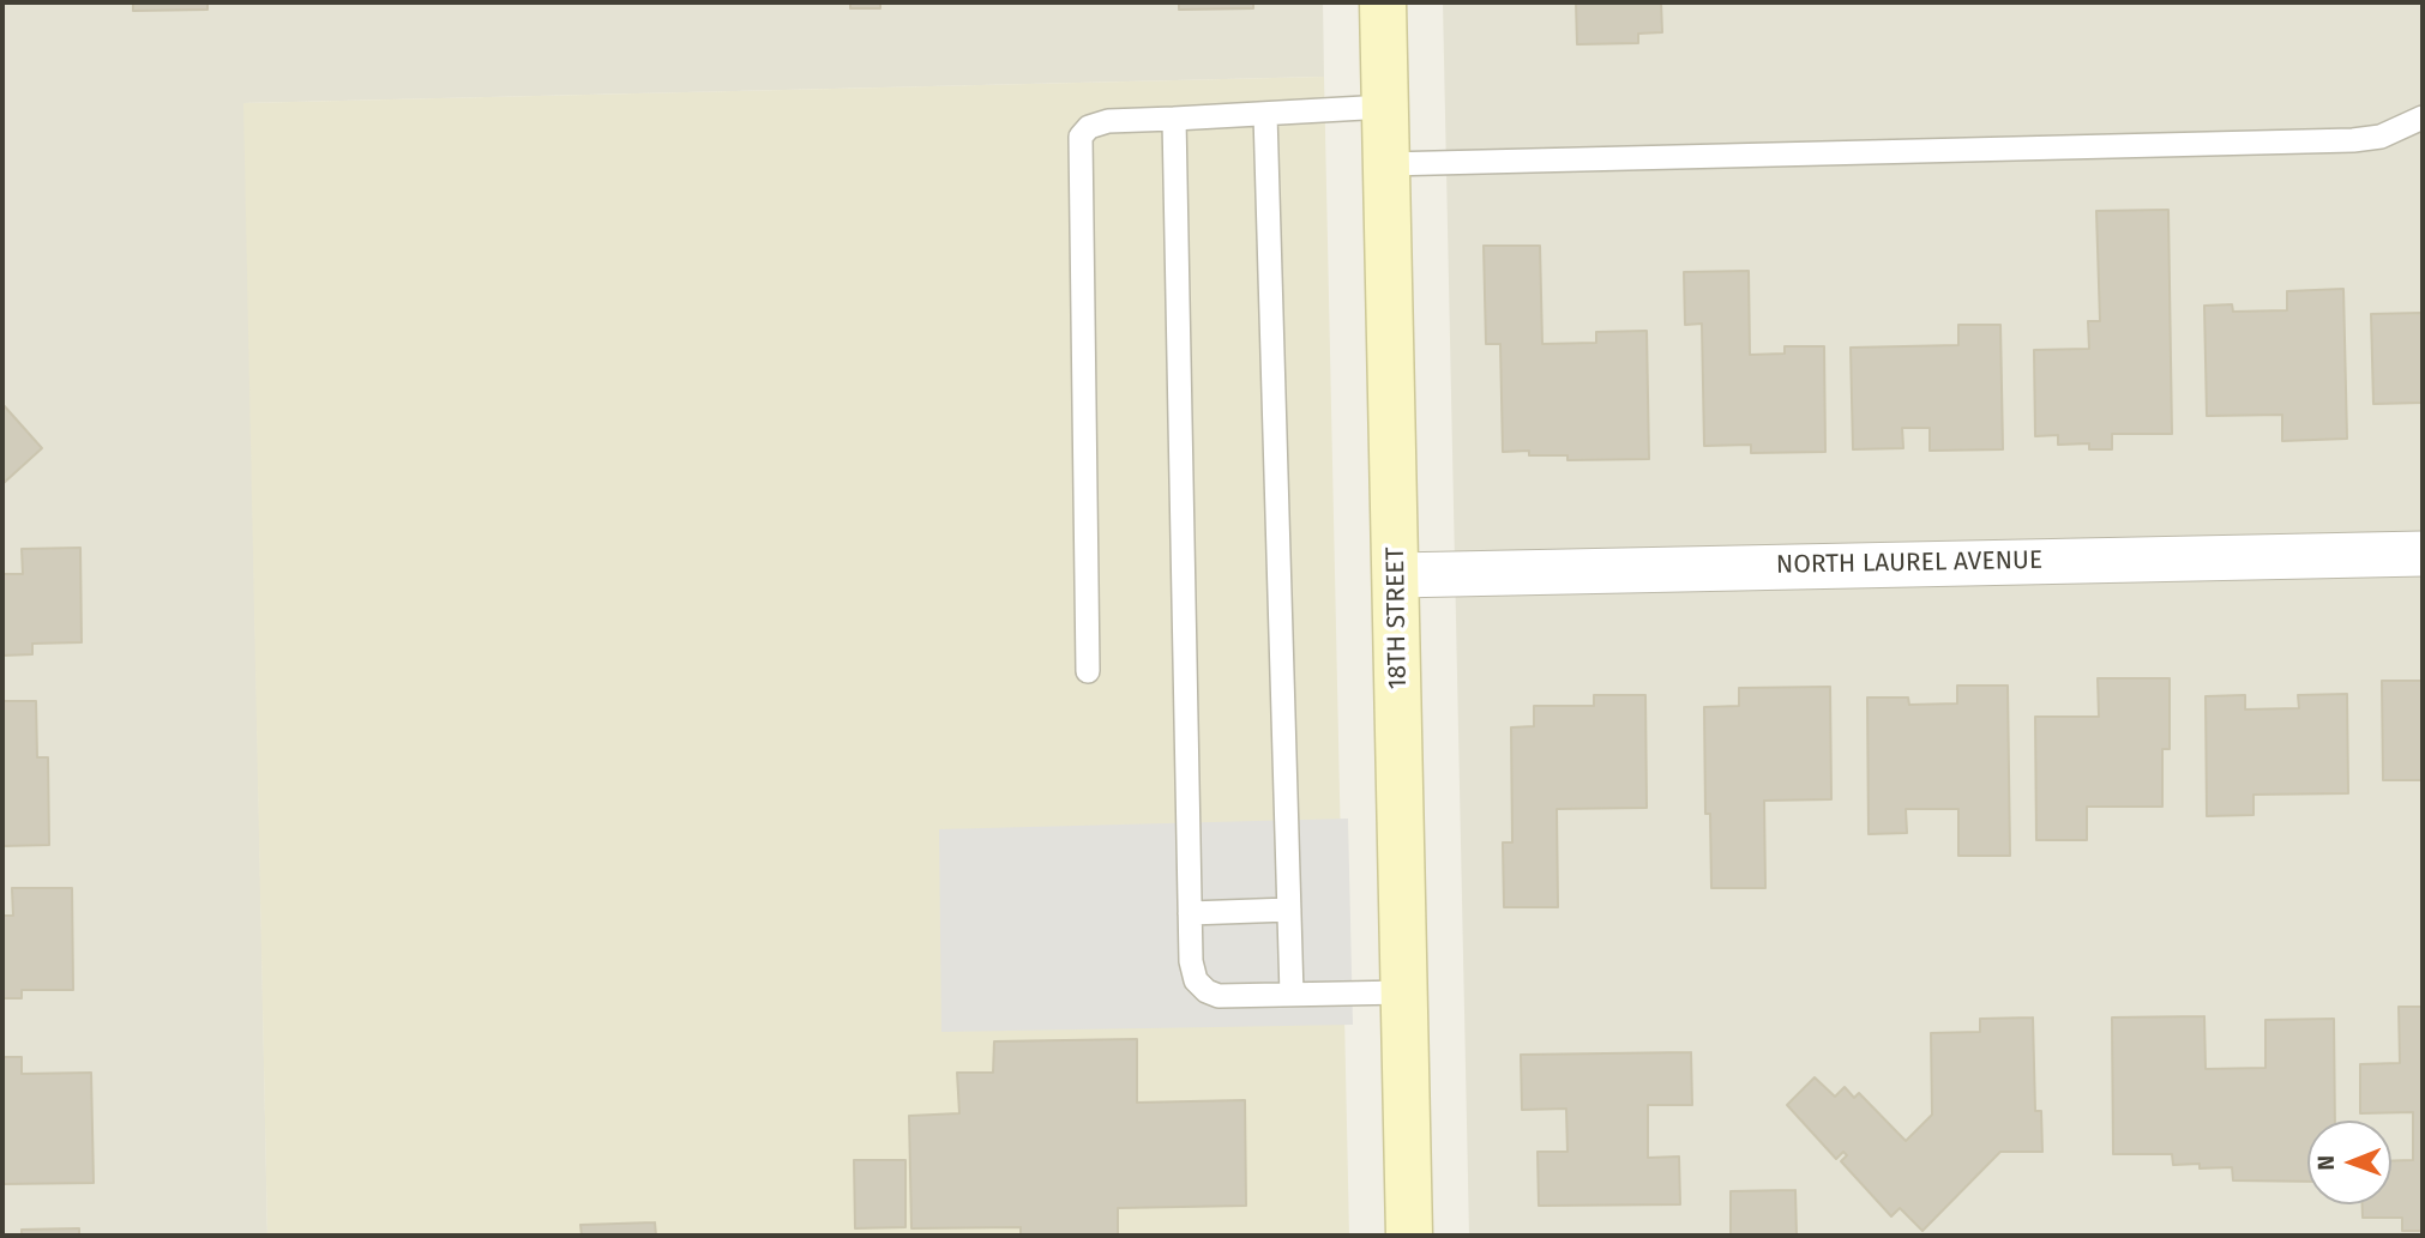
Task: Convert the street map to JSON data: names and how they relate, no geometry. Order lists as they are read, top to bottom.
{
  "streets": {
    "main road": ["18TH STREET"],
    "street": ["NORTH LAUREL AVENUE"]
  },
  "crossings": [
    ["NORTH LAUREL AVENUE", "18TH STREET"]
  ],
  "north": "left"
}
